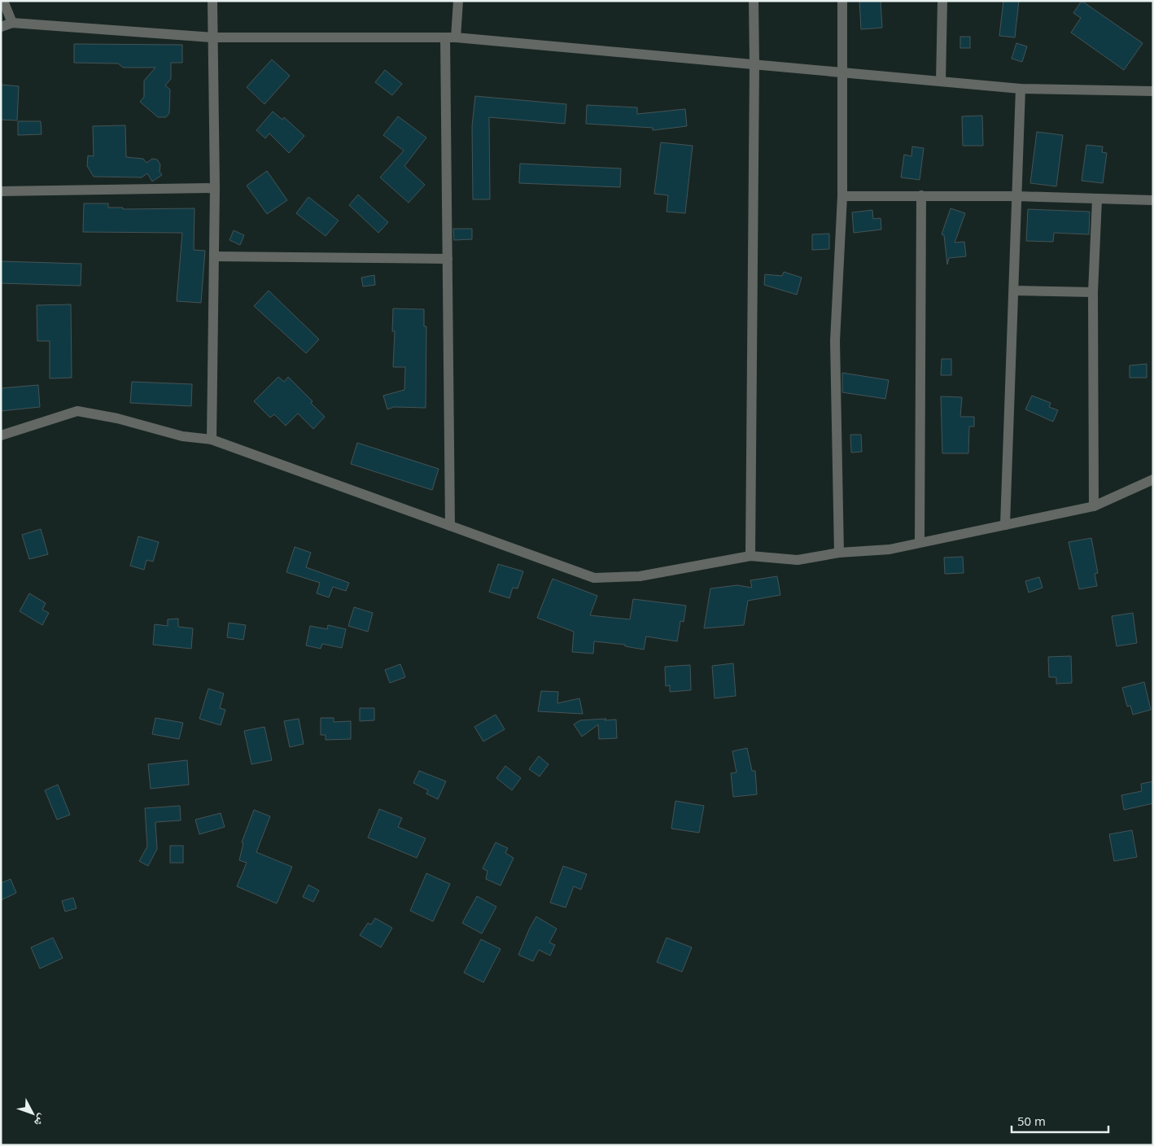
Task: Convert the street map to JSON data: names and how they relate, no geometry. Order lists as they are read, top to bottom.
{
  "scale_bar": "50 m",
  "north": "bottom right"
}
